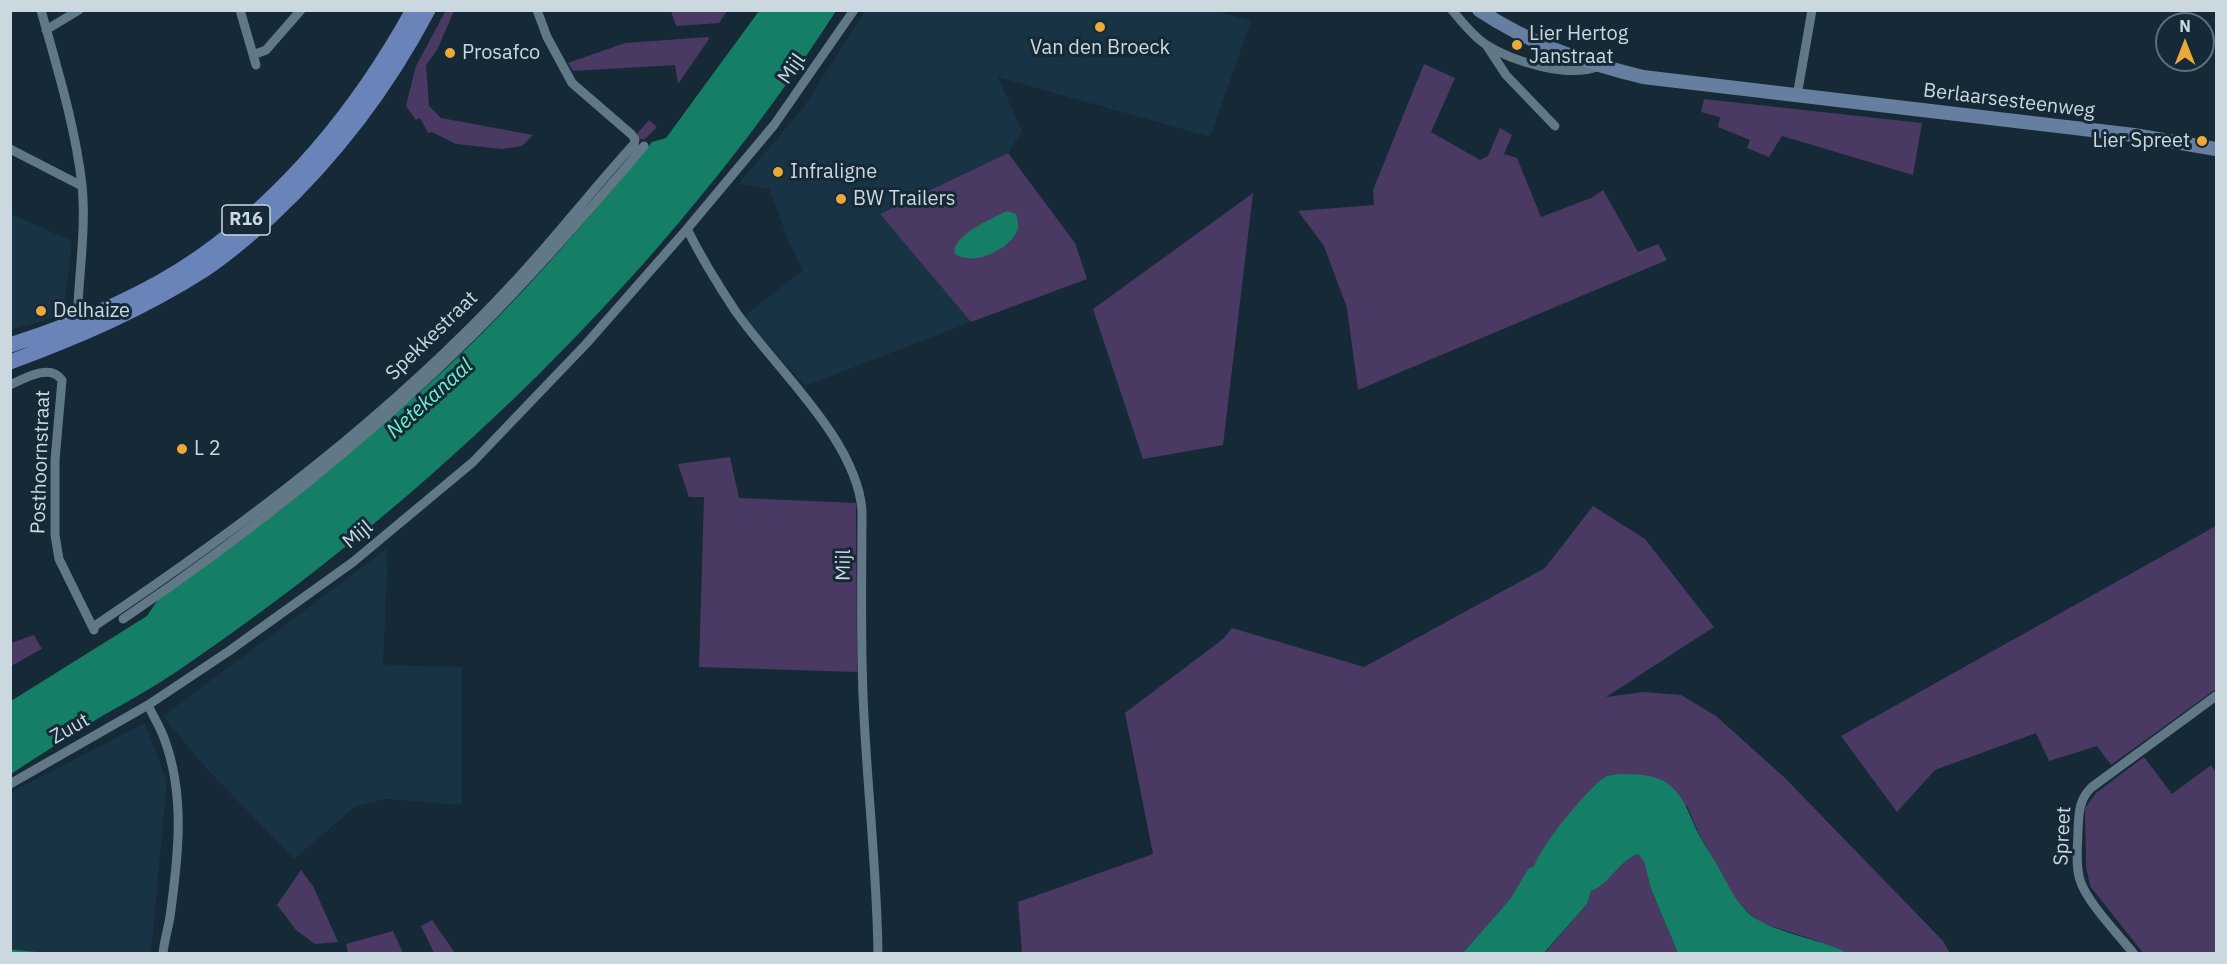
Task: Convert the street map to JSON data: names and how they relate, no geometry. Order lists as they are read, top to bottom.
{
  "streets": {
    "main road": ["R16"],
    "street": [
      "Mijl",
      "Berlaarsesteenweg",
      "Spekkestraat",
      "Posthoornstraat",
      "Zuut",
      "Spreet"
    ]
  },
  "crossings": [
    ["Mijl", "Zuut"],
    ["Spekkestraat", "Posthoornstraat"]
  ],
  "water": ["Netekanaal"],
  "places": [
    "Van den Broeck",
    "Lier Hertog Janstraat",
    "Prosafco",
    "Lier Spreet",
    "Infraligne",
    "BW Trailers",
    "Delhaize",
    "L 2"
  ],
  "north": "top"
}
